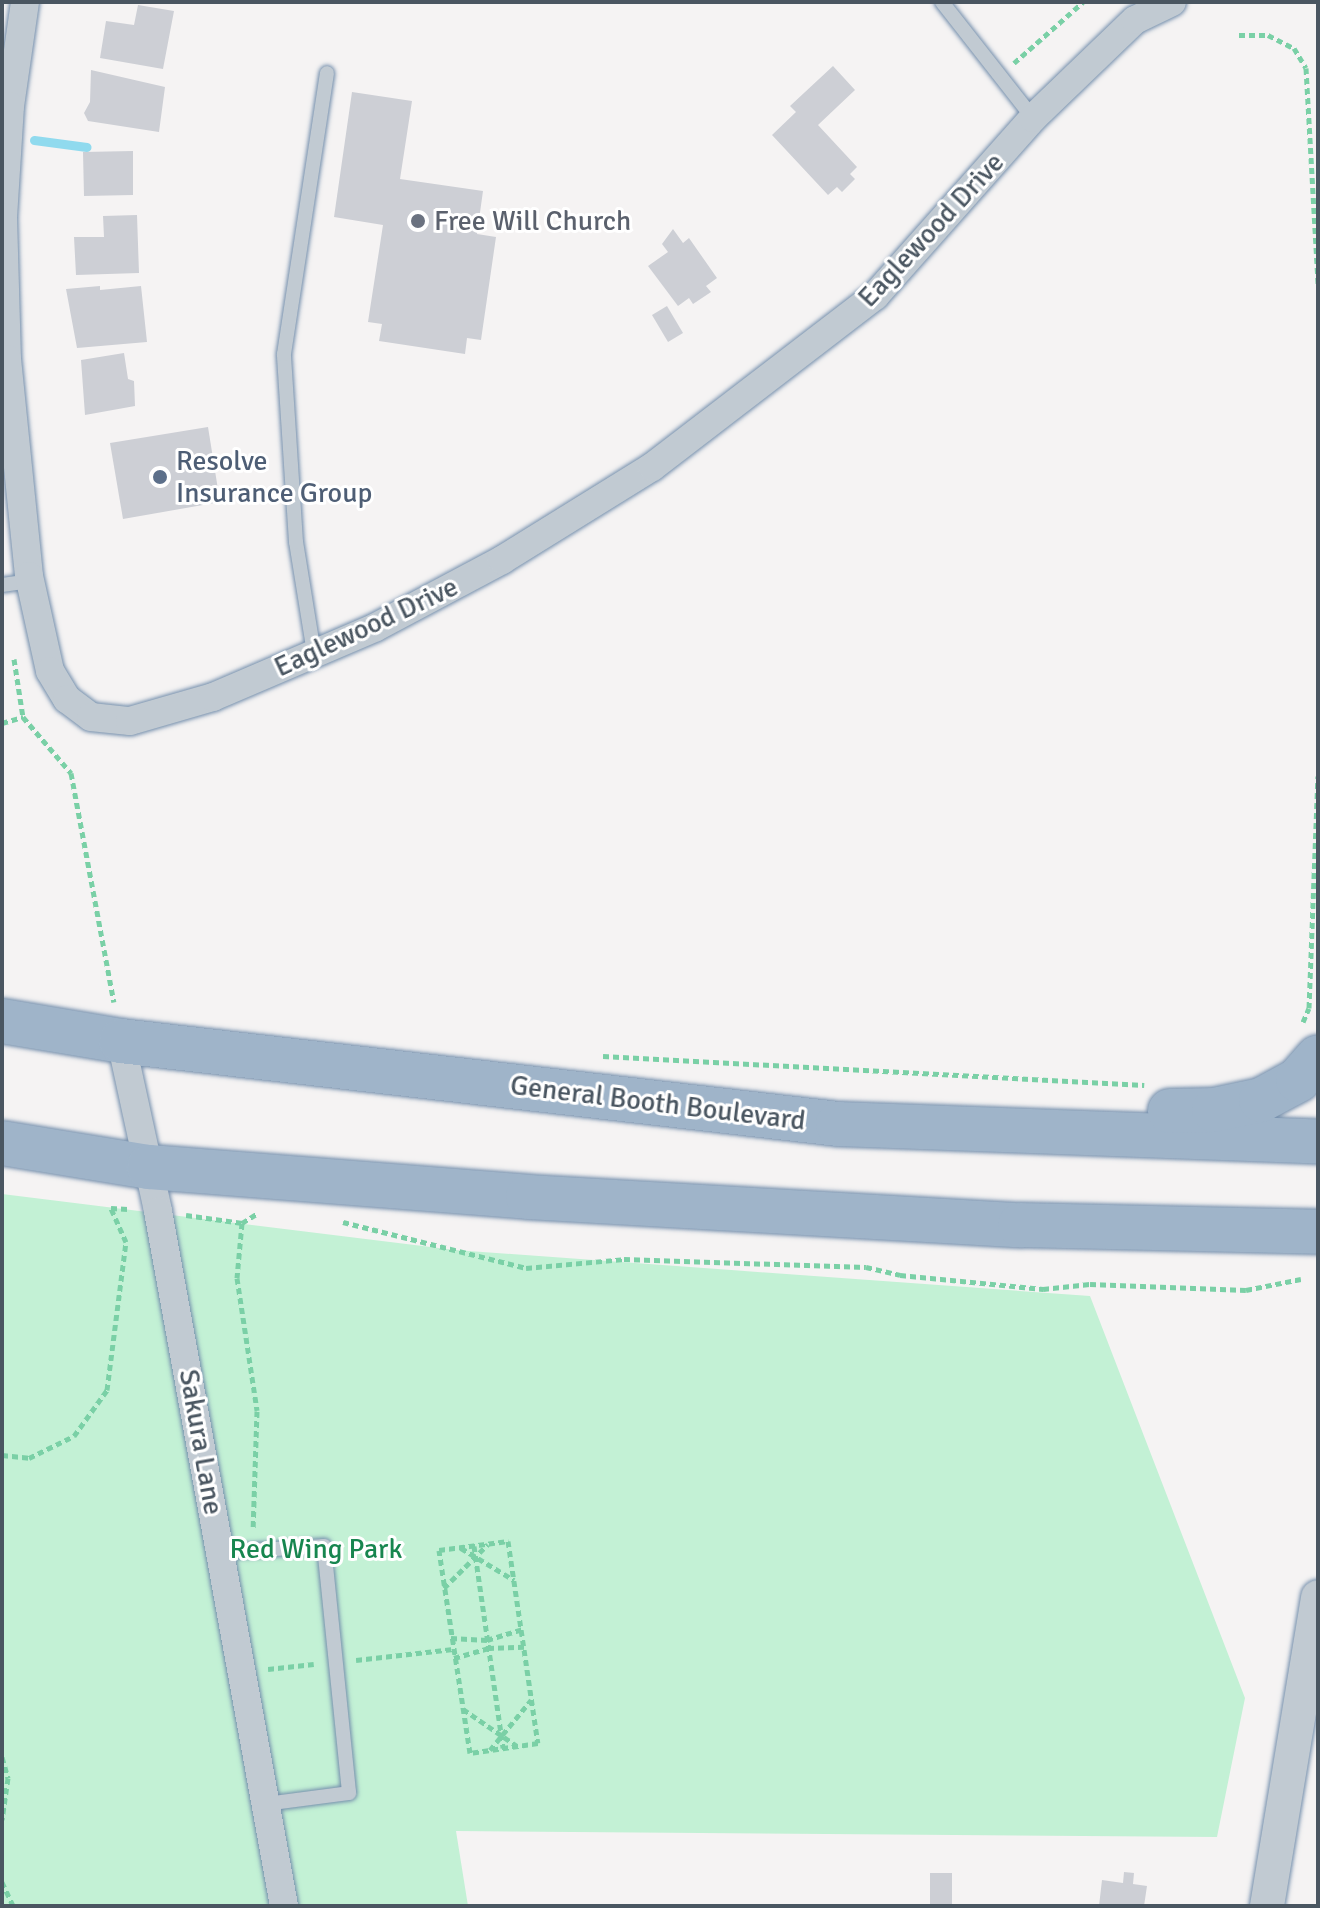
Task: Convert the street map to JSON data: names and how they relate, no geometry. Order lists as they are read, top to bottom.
{
  "streets": {
    "highway": ["General Booth Boulevard"],
    "street": ["Eaglewood Drive", "Sakura Lane"]
  },
  "crossings": [
    ["General Booth Boulevard", "Sakura Lane"]
  ],
  "parks": ["Red Wing Park"],
  "places": ["Free Will Church", "Resolve Insurance Group"]
}
